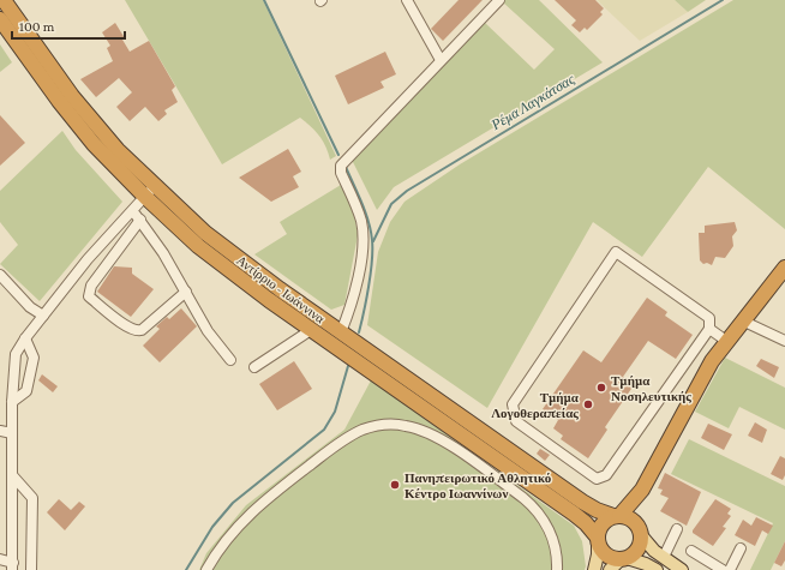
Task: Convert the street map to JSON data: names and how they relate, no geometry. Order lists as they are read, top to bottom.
{
  "streets": {
    "highway": ["Αντίρριο - Ιωάννινα"]
  },
  "water": ["Ρέμα Λαγκάτσας"],
  "places": ["Τμήμα Νοσηλευτικής", "Τμήμα Λογοθεραπείας", "Πανηπειρωτικό Αθλητικό Κέντρο Ιωαννίνων"],
  "scale_bar": "100 m"
}
